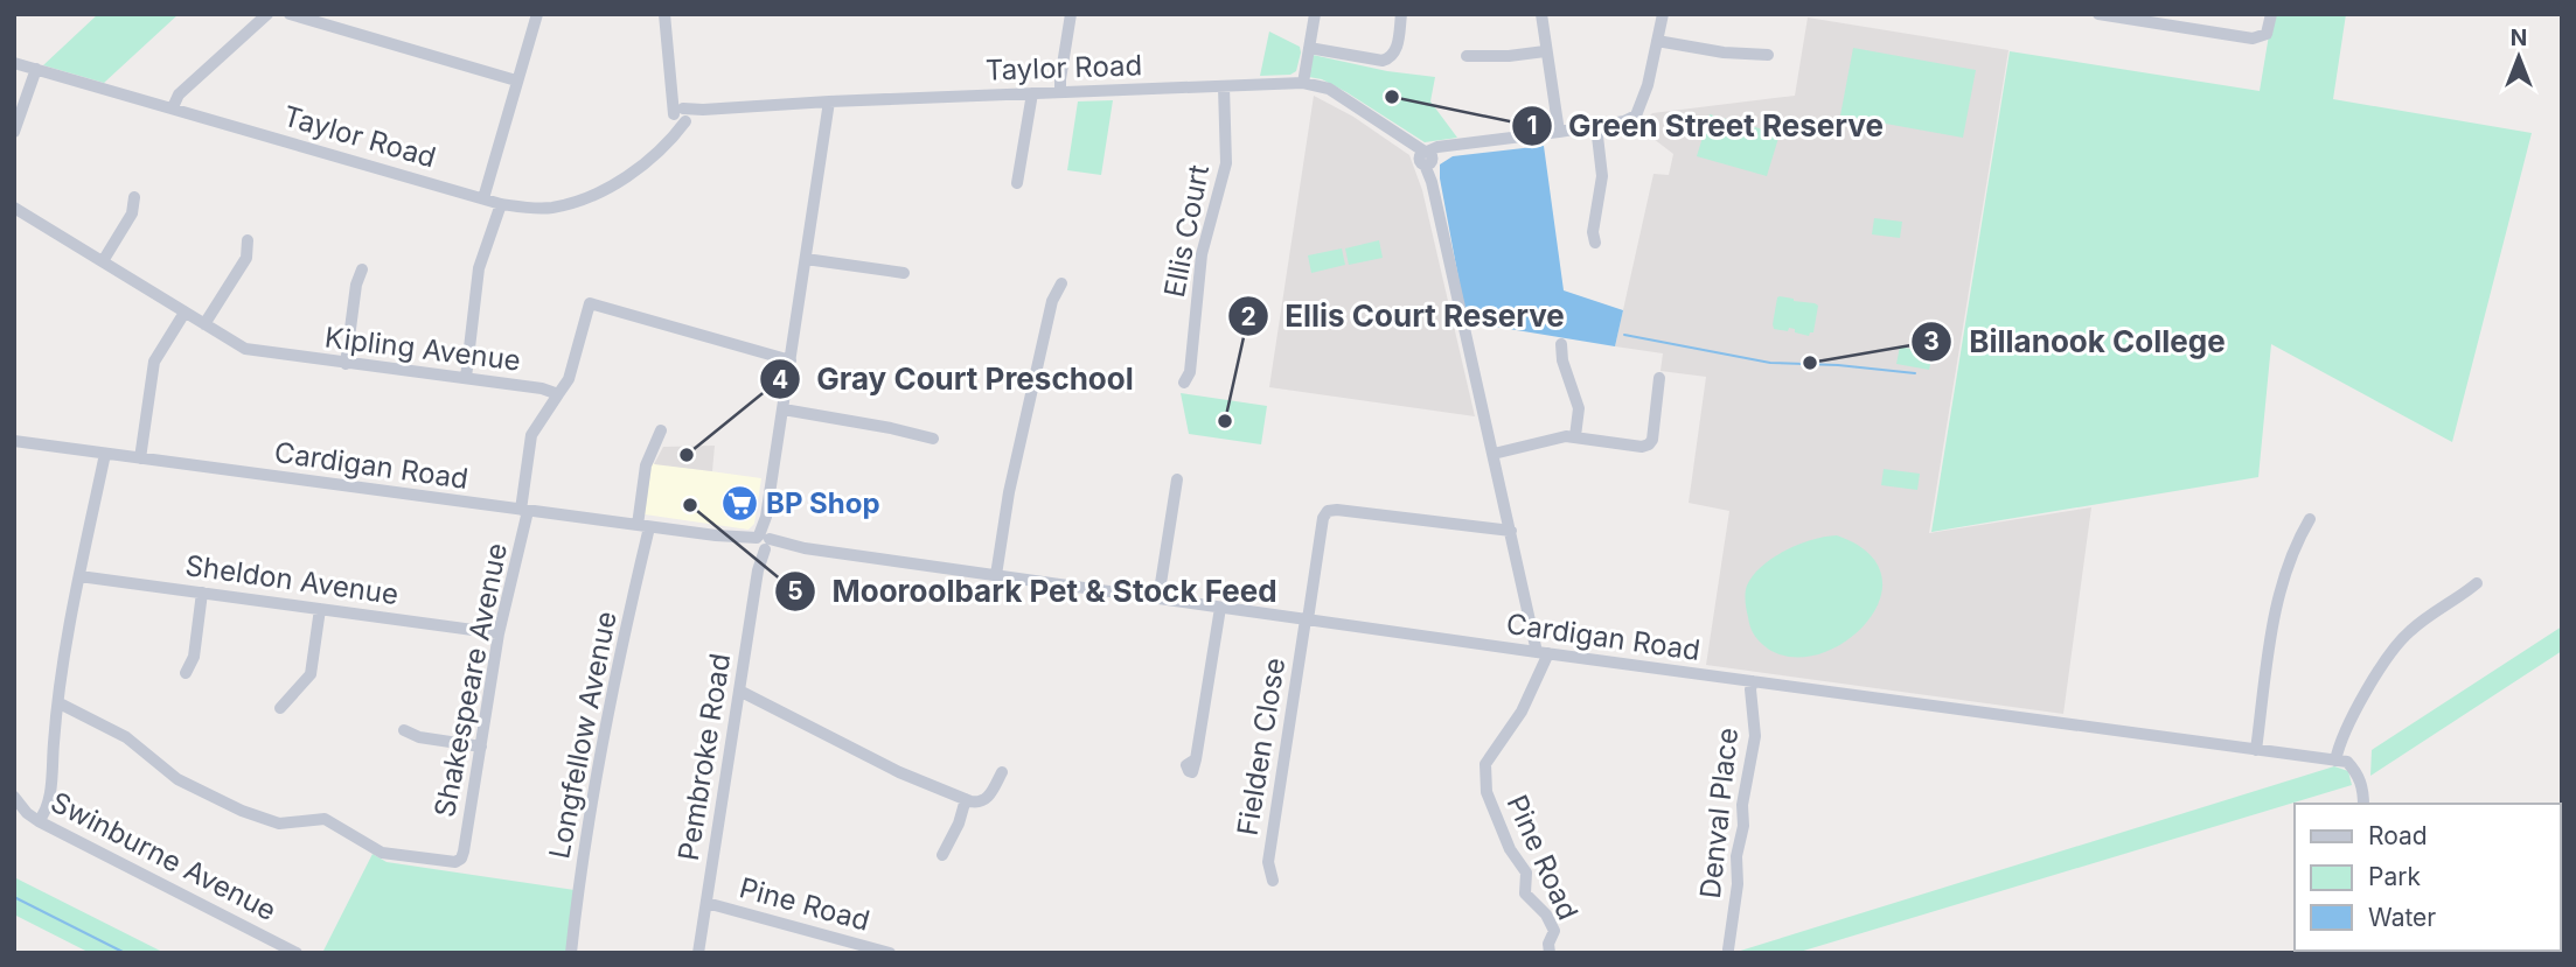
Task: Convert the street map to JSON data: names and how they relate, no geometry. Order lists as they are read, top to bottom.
{
  "streets": {
    "street": [
      "Taylor Road",
      "Ellis Court",
      "Kipling Avenue",
      "Cardigan Road",
      "Sheldon Avenue",
      "Shakespeare Avenue",
      "Longfellow Avenue",
      "Fielden Close",
      "Pembroke Road",
      "Denval Place",
      "Swinburne Avenue",
      "Pine Road"
    ]
  },
  "crossings": [
    ["Taylor Road", "Ellis Court"],
    ["Taylor Road", "Pembroke Road"],
    ["Kipling Avenue", "Shakespeare Avenue"],
    ["Cardigan Road", "Shakespeare Avenue"],
    ["Cardigan Road", "Longfellow Avenue"],
    ["Cardigan Road", "Fielden Close"],
    ["Cardigan Road", "Pembroke Road"],
    ["Cardigan Road", "Denval Place"],
    ["Cardigan Road", "Pine Road"],
    ["Sheldon Avenue", "Shakespeare Avenue"],
    ["Pembroke Road", "Pine Road"]
  ],
  "places": {
    "other": [
      "Green Street Reserve",
      "Billanook College",
      "Ellis Court Reserve",
      "Gray Court Preschool",
      "Mooroolbark Pet & Stock Feed"
    ],
    "supermarket": ["BP Shop"]
  },
  "legend": ["Road", "Park", "Water"],
  "north": "top"
}
